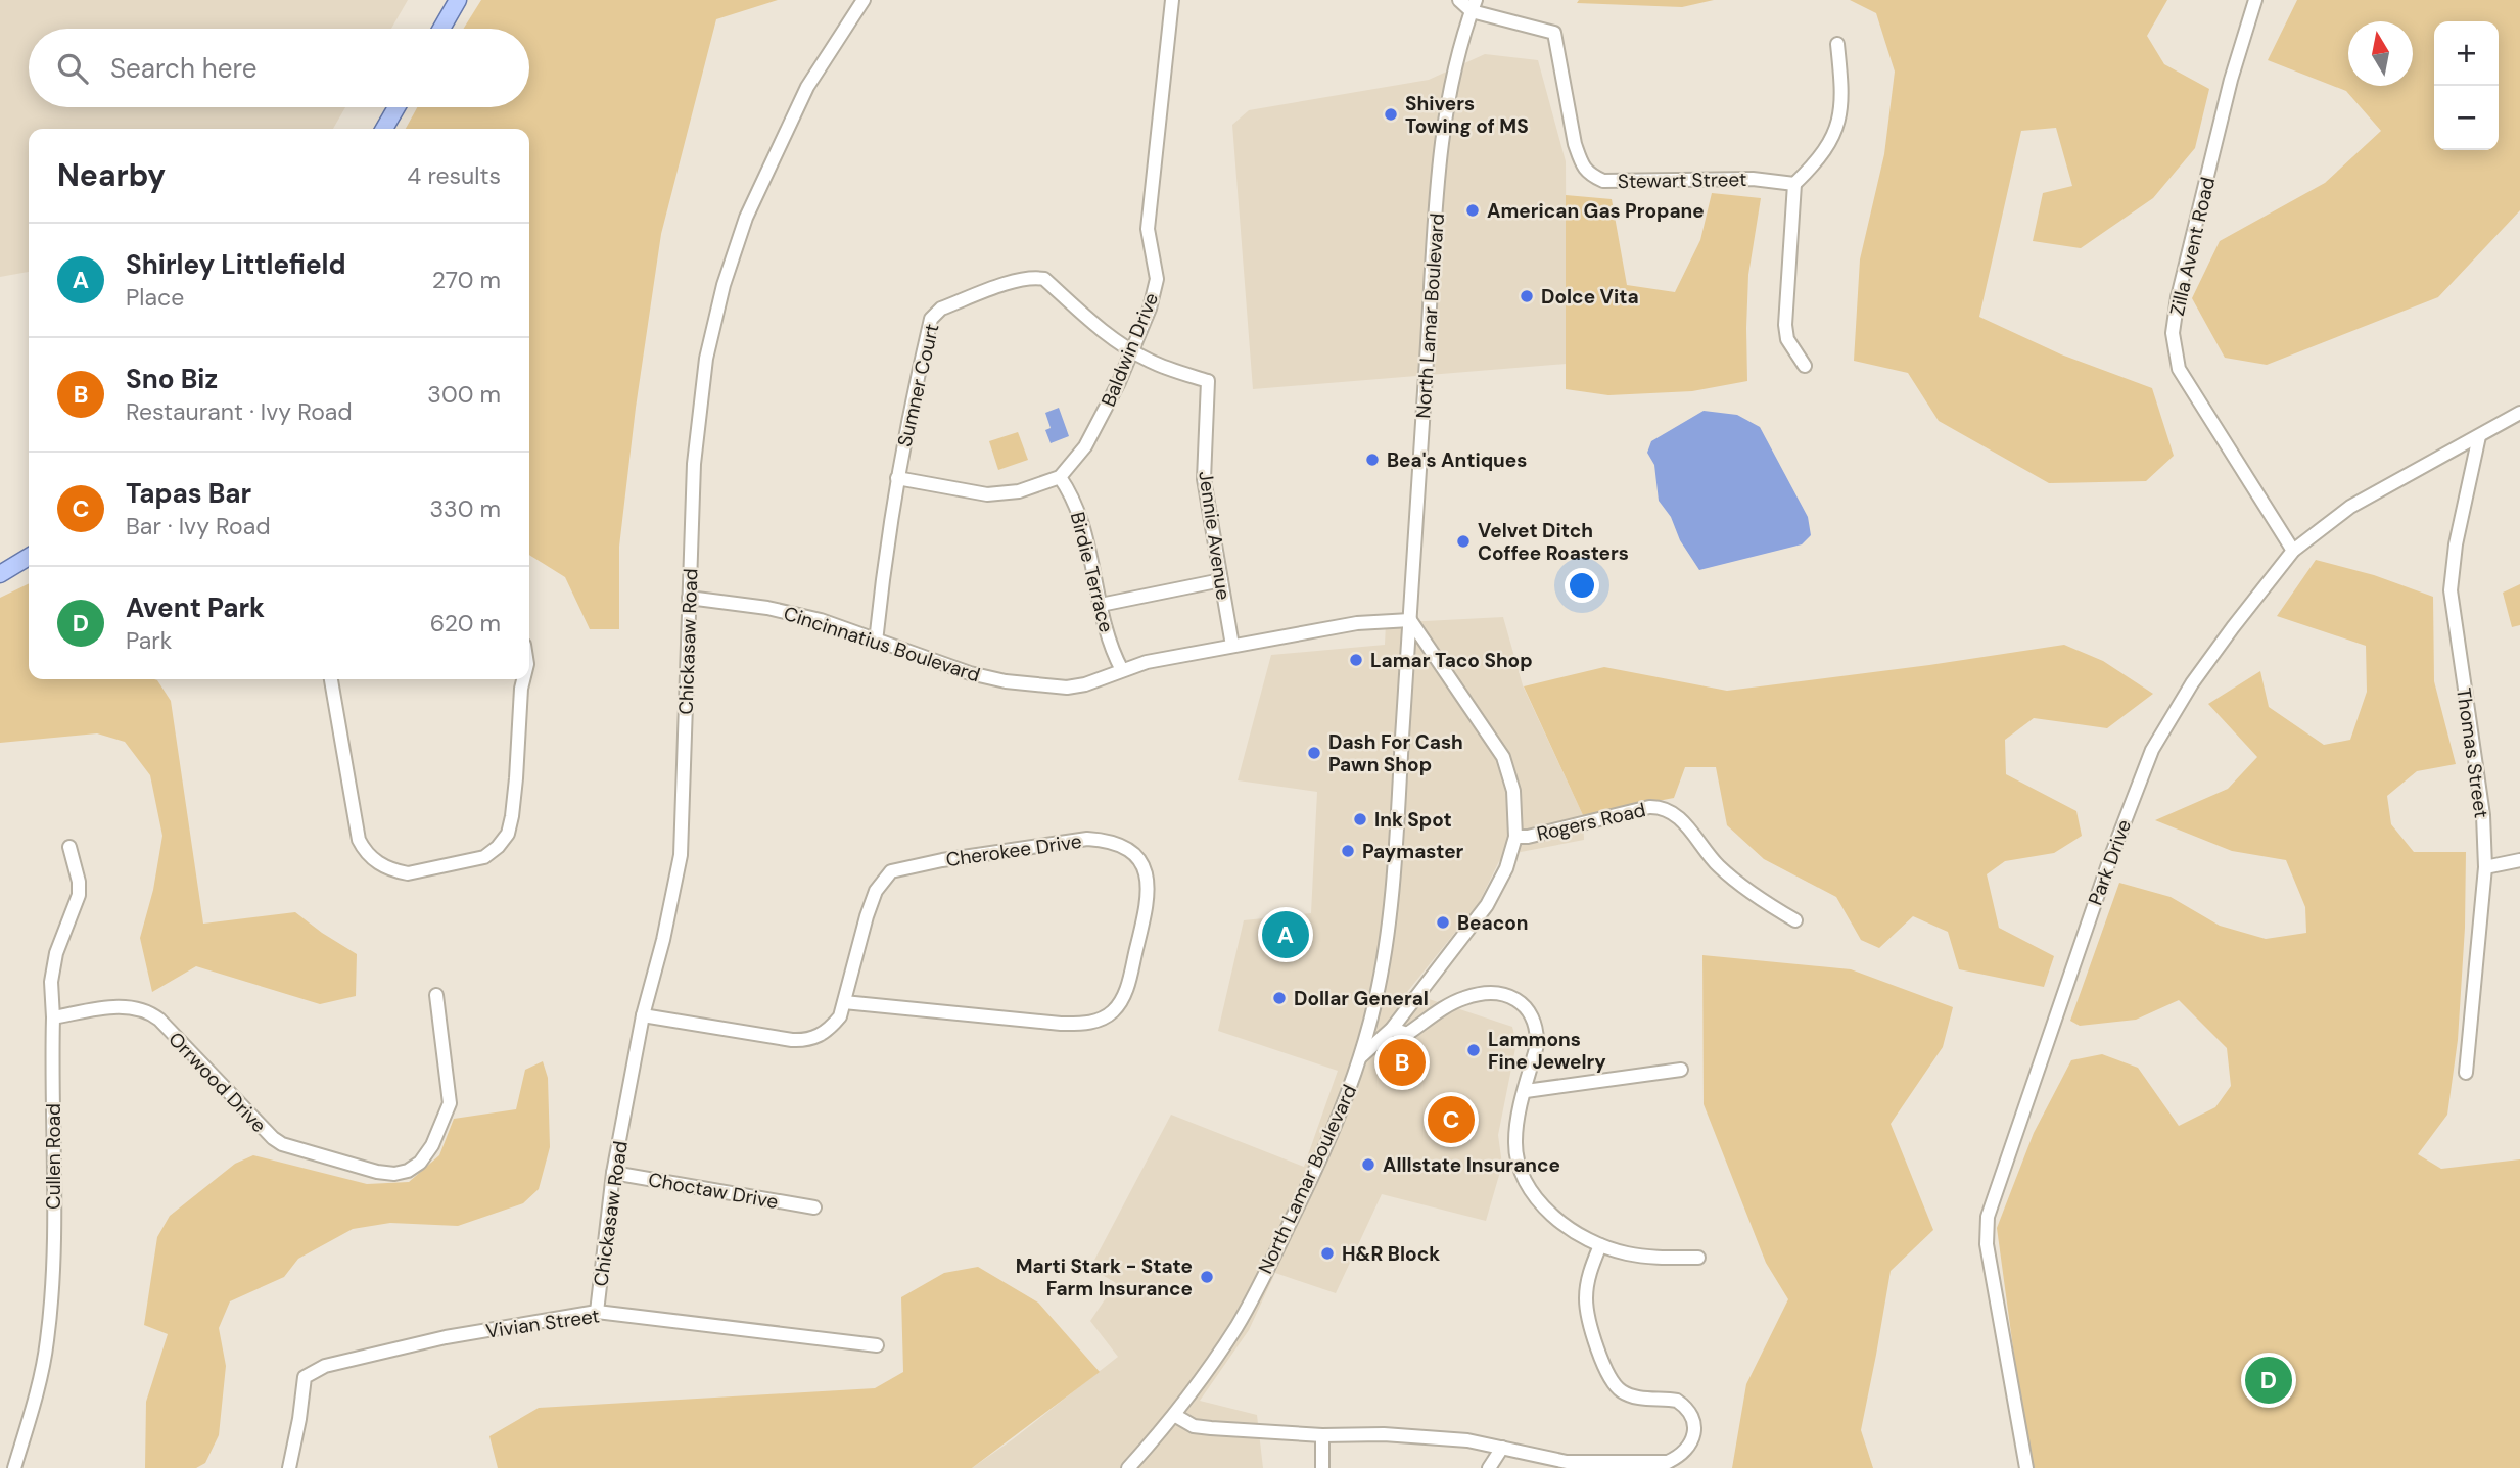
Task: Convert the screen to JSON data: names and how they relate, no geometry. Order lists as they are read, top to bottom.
{
  "streets": {
    "street": [
      "Stewart Street",
      "Zilla Avent Road",
      "North Lamar Boulevard",
      "Baldwin Drive",
      "Sumner Court",
      "Jennie Avenue",
      "Birdie Terrace",
      "Chickasaw Road",
      "Cincinnatius Boulevard",
      "Thomas Street",
      "Rogers Road",
      "Cherokee Drive",
      "Park Drive",
      "Orrwood Drive",
      "Cullen Road",
      "Choctaw Drive",
      "Vivian Street"
    ]
  },
  "crossings": [
    ["Stewart Street", "North Lamar Boulevard"],
    ["Zilla Avent Road", "Park Drive"],
    ["North Lamar Boulevard", "Cincinnatius Boulevard"],
    ["Baldwin Drive", "Sumner Court"],
    ["Baldwin Drive", "Birdie Terrace"],
    ["Sumner Court", "Jennie Avenue"],
    ["Sumner Court", "Birdie Terrace"],
    ["Sumner Court", "Cincinnatius Boulevard"],
    ["Jennie Avenue", "Cincinnatius Boulevard"],
    ["Birdie Terrace", "Cincinnatius Boulevard"],
    ["Chickasaw Road", "Cincinnatius Boulevard"],
    ["Chickasaw Road", "Cherokee Drive"],
    ["Chickasaw Road", "Choctaw Drive"],
    ["Chickasaw Road", "Vivian Street"],
    ["Thomas Street", "Park Drive"],
    ["Orrwood Drive", "Cullen Road"]
  ],
  "places": [
    "Shivers Towing of MS",
    "American Gas Propane",
    "Dolce Vita",
    "Bea's Antiques",
    "Velvet Ditch Coffee Roasters",
    "Lamar Taco Shop",
    "Dash For Cash Pawn Shop",
    "Ink Spot",
    "Paymaster",
    "Beacon",
    "Dollar General",
    "Lammons Fine Jewelry",
    "Alllstate Insurance",
    "H&R Block",
    "Marti Stark - State Farm Insurance"
  ],
  "north": "top",
  "page": {
    "map_buttons": ["+", "−"],
    "search": "Search here",
    "heading": ["Nearby", "4 results"],
    "list": [
      {
        "mark": "A",
        "name": "Shirley Littlefield",
        "note": "Place",
        "value": "270 m"
      },
      {
        "mark": "B",
        "name": "Sno Biz",
        "note": "Restaurant · Ivy Road",
        "value": "300 m"
      },
      {
        "mark": "C",
        "name": "Tapas Bar",
        "note": "Bar · Ivy Road",
        "value": "330 m"
      },
      {
        "mark": "D",
        "name": "Avent Park",
        "note": "Park",
        "value": "620 m"
      }
    ],
    "pins": [
      "A",
      "B",
      "C",
      "D"
    ]
  }
}
